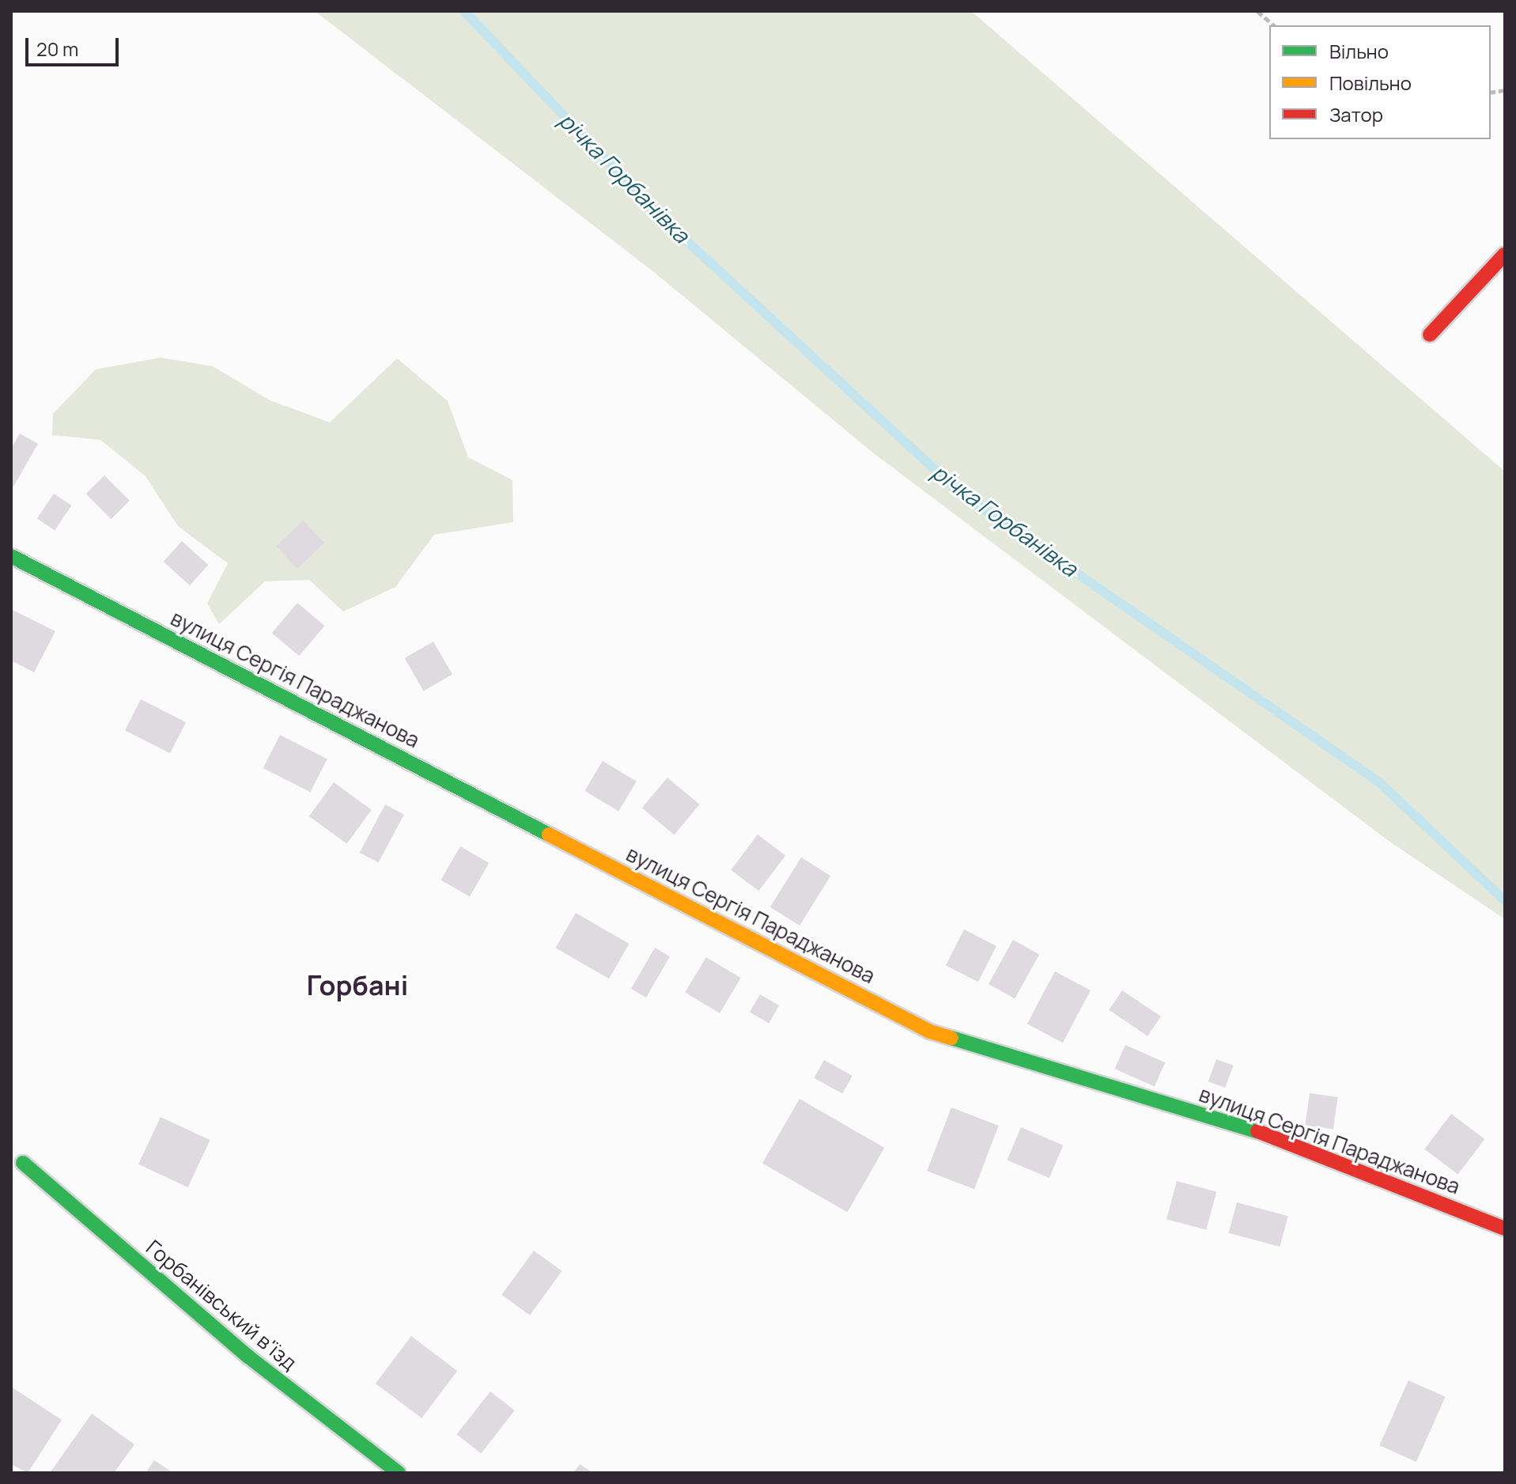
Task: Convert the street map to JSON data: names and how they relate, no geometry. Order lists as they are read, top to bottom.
{
  "streets": {
    "street": ["вулиця Сергія Параджанова", "Горбанівський в'їзд"]
  },
  "districts": ["Горбані"],
  "water": ["річка Горбанівка"],
  "legend": ["Вільно", "Повільно", "Затор"],
  "scale_bar": "20 m"
}
